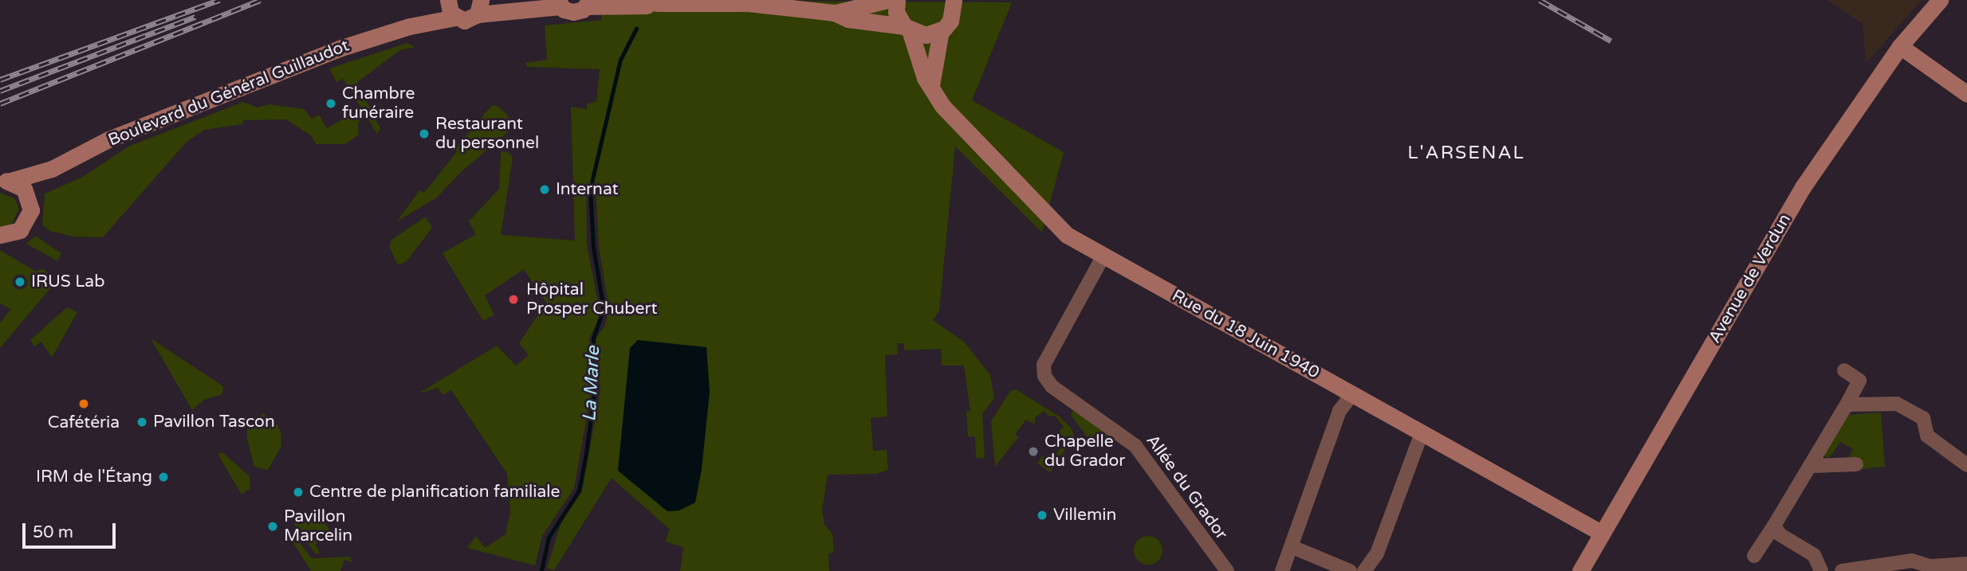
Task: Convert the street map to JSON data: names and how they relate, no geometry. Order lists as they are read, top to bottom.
{
  "streets": {
    "street": [
      "Boulevard du Général Guillaudot",
      "Avenue de Verdun",
      "Rue du 18 Juin 1940",
      "Allée du Grador"
    ]
  },
  "crossings": [
    ["Avenue de Verdun", "Rue du 18 Juin 1940"],
    ["Rue du 18 Juin 1940", "Allée du Grador"]
  ],
  "districts": ["L'ARSENAL"],
  "water": ["La Marle"],
  "places": [
    "Chambre funéraire",
    "Restaurant du personnel",
    "Internat",
    "IRUS Lab",
    "Hôpital Prosper Chubert",
    "Cafétéria",
    "Pavillon Tascon",
    "Chapelle du Grador",
    "IRM de l'Étang",
    "Centre de planification familiale",
    "Villemin",
    "Pavillon Marcelin"
  ],
  "scale_bar": "50 m"
}
